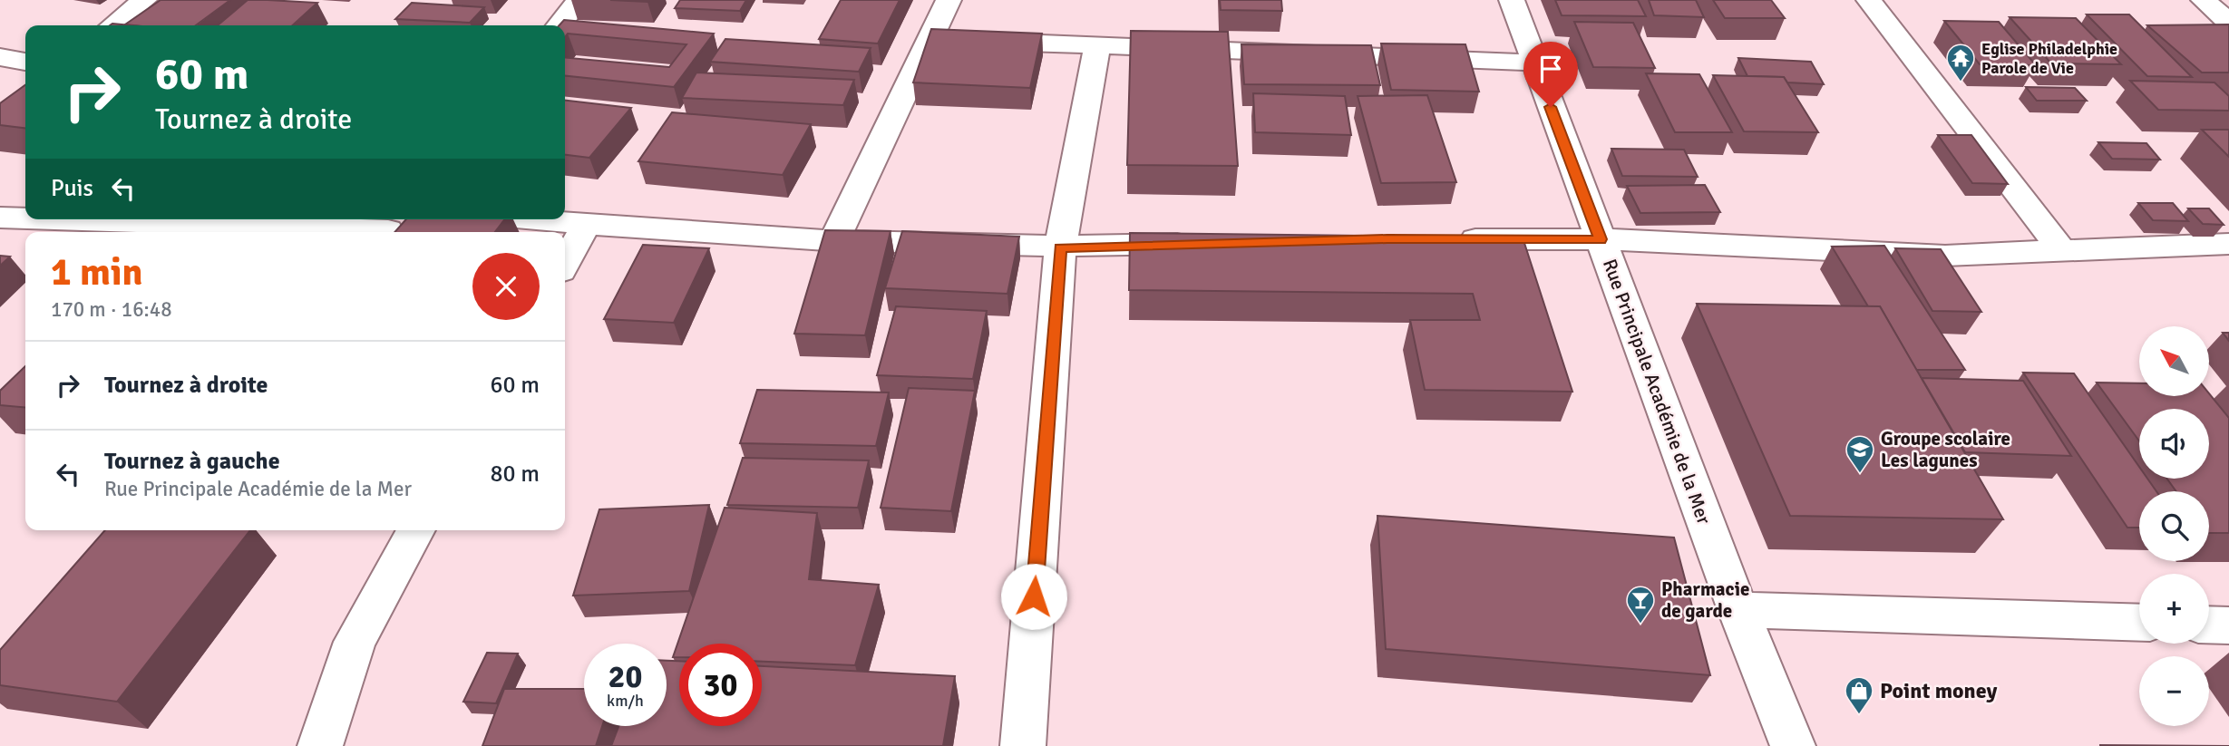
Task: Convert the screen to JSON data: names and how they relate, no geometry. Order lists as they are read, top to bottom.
{
  "streets": {
    "street": ["Rue Principale Académie de la Mer"]
  },
  "places": {
    "temple": ["Eglise Philadelphie Parole de Vie"],
    "school or university": ["Groupe scolaire Les lagunes"],
    "bar": ["Pharmacie de garde"],
    "shop": ["Point money"]
  },
  "north": "top left",
  "page": {
    "turn": ["60 m", "Tournez à droite"],
    "then": "Puis",
    "heading": ["1 min", "170 m · 16:48"],
    "map_buttons": ["+", "−"],
    "list": [
      {
        "name": "Tournez à droite",
        "value": "60 m"
      },
      {
        "name": "Tournez à gauche",
        "note": "Rue Principale Académie de la Mer",
        "value": "80 m"
      }
    ],
    "speed": "20 km/h",
    "limit": "30"
  }
}
